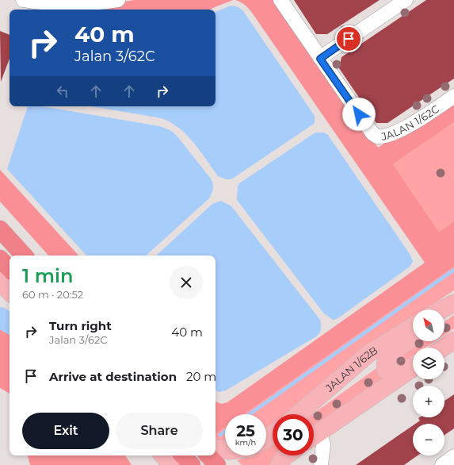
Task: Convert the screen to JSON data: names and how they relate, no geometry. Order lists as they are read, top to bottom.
{
  "streets": {
    "main road": ["JALAN 1/62B"],
    "street": ["JALAN 1/62C"]
  },
  "north": "top left",
  "page": {
    "turn": ["40 m", "Jalan 3/62C"],
    "heading": ["1 min", "60 m · 20:52"],
    "map_buttons": ["+", "−"],
    "list": [
      {
        "name": "Turn right",
        "note": "Jalan 3/62C",
        "value": "40 m"
      },
      {
        "name": "Arrive at destination",
        "value": "20 m"
      }
    ],
    "buttons": ["Exit", "Share"],
    "speed": "25 km/h",
    "limit": "30"
  }
}
